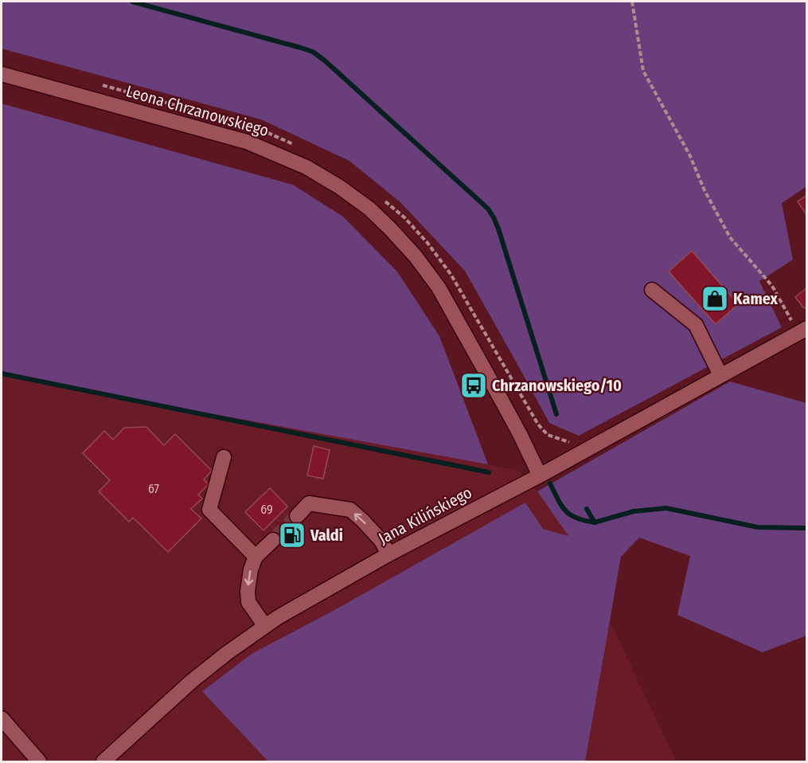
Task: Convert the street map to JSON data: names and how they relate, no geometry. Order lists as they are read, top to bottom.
{
  "streets": {
    "street": ["Leona Chrzanowskiego", "Jana Kilińskiego"]
  },
  "crossings": [
    ["Leona Chrzanowskiego", "Jana Kilińskiego"]
  ],
  "places": {
    "shop": ["Kamex"],
    "bus stop": ["Chrzanowskiego/10"],
    "fuel station": ["Valdi"]
  },
  "house_numbers": ["67", "69"]
}
